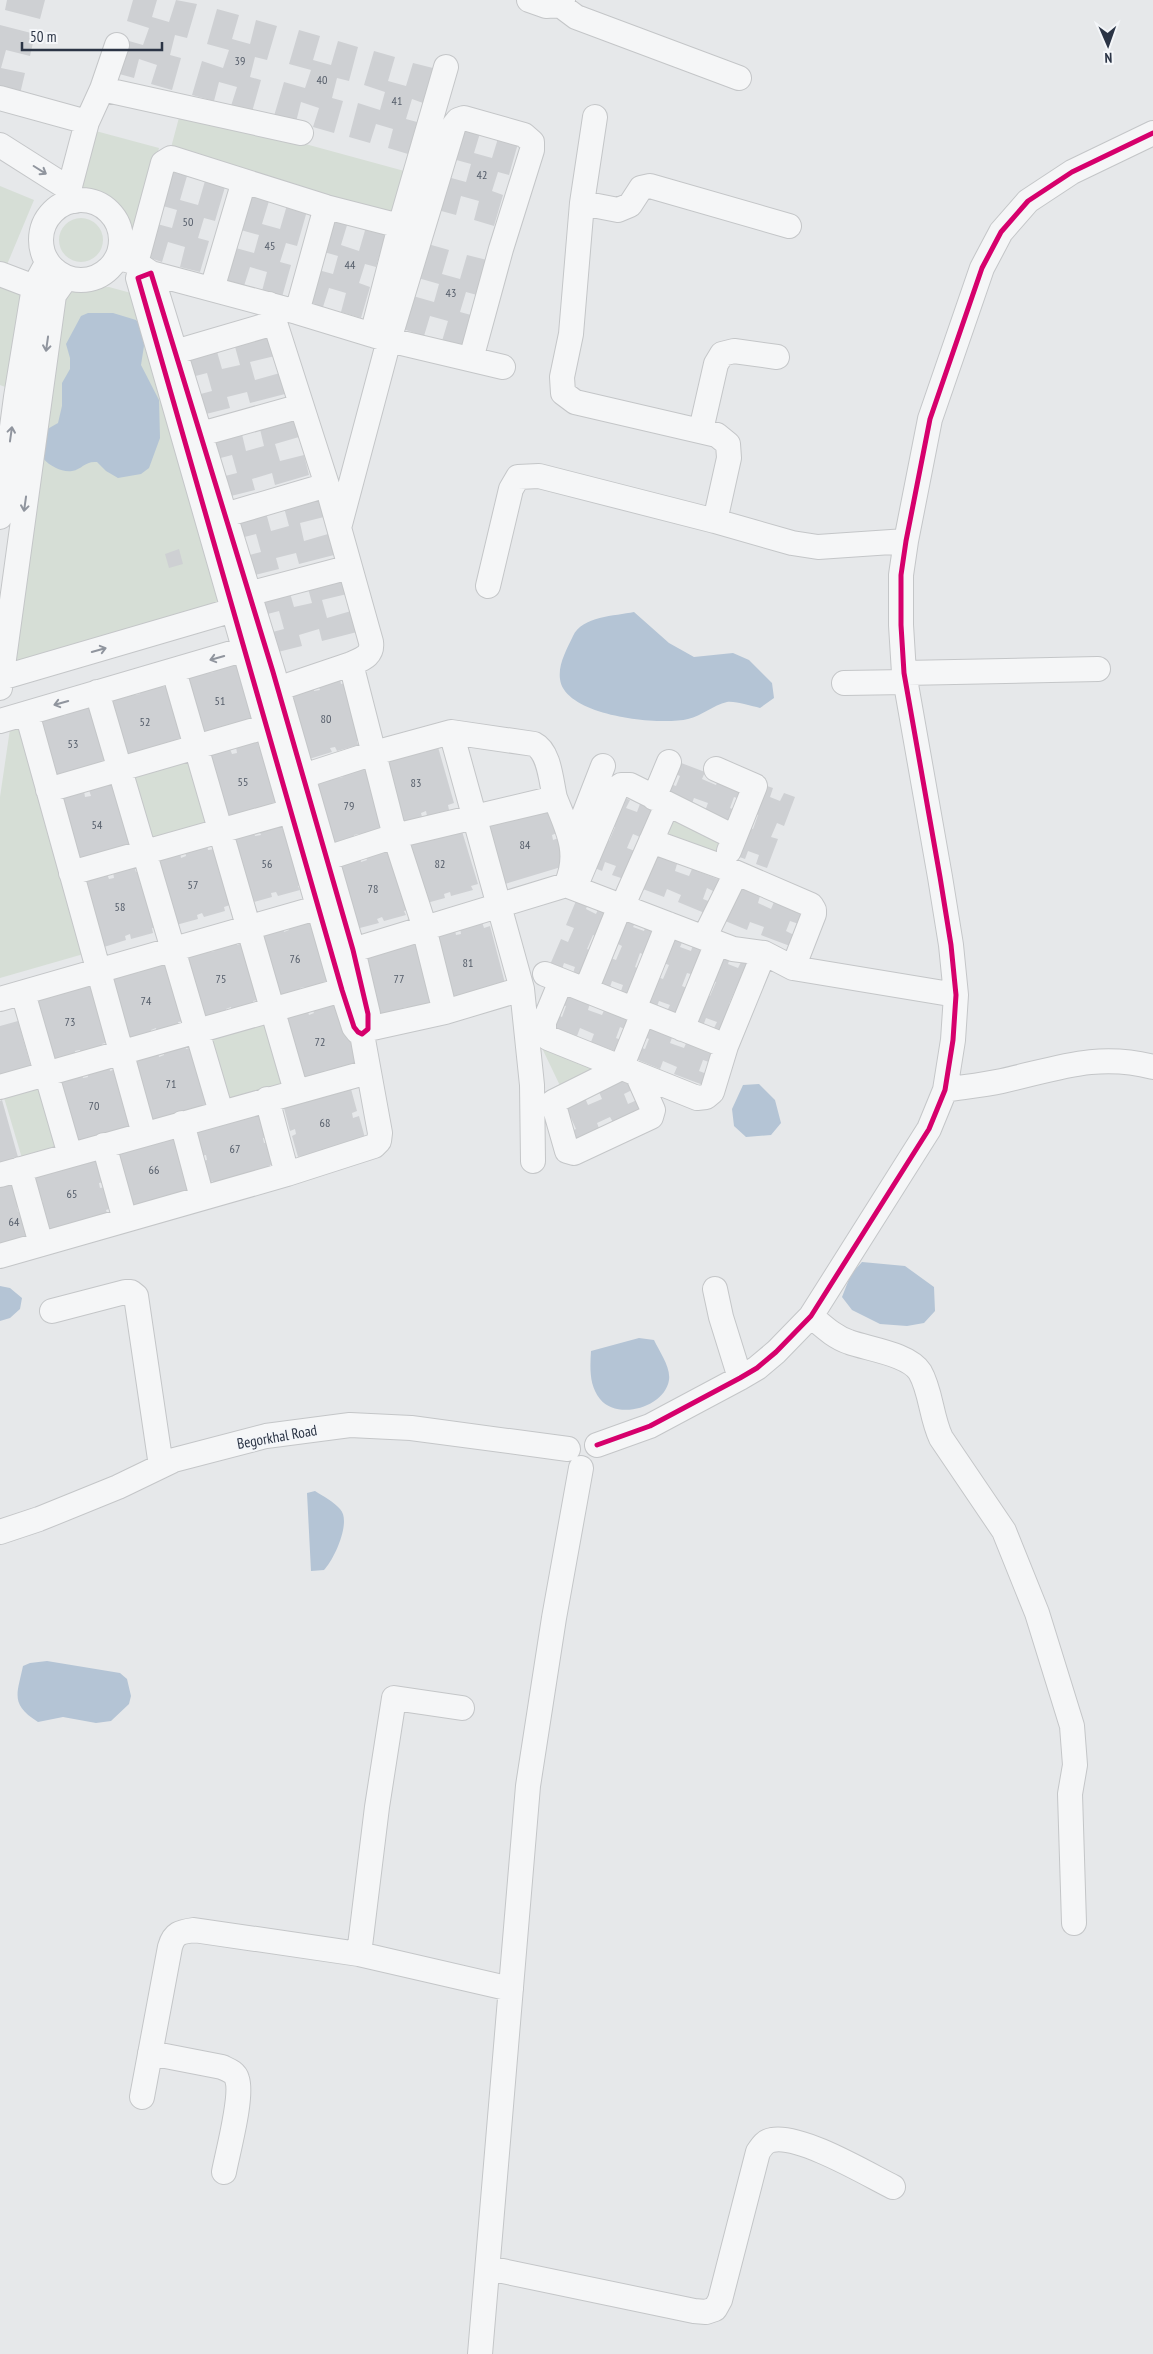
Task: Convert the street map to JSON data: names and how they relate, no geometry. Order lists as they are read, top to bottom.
{
  "streets": {
    "street": ["Begorkhal Road"]
  },
  "house_numbers": [
    "39",
    "40",
    "41",
    "42",
    "50",
    "45",
    "44",
    "43",
    "51",
    "80",
    "52",
    "53",
    "55",
    "83",
    "79",
    "54",
    "84",
    "56",
    "82",
    "57",
    "78",
    "58",
    "76",
    "81",
    "75",
    "77",
    "74",
    "73",
    "72",
    "71",
    "70",
    "68",
    "67",
    "66",
    "65",
    "64"
  ],
  "scale_bar": "50 m",
  "north": "bottom"
}
